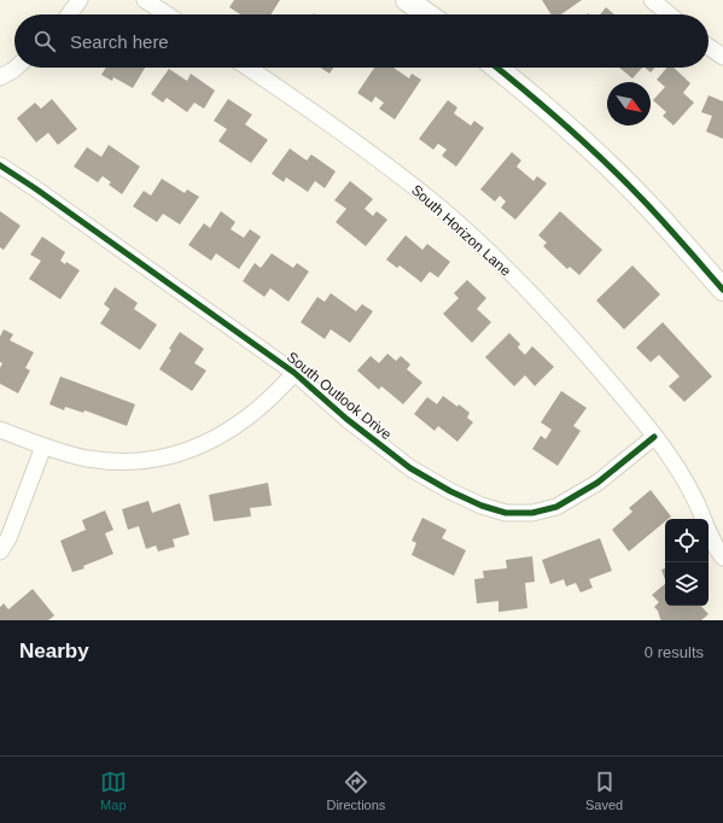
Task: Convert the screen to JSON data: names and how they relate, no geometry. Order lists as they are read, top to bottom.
{
  "streets": {
    "street": ["South Horizon Lane", "South Outlook Drive"]
  },
  "crossings": [
    ["South Horizon Lane", "South Outlook Drive"]
  ],
  "north": "bottom right",
  "page": {
    "search": "Search here",
    "heading": ["Nearby", "0 results"],
    "nav": ["Map", "Directions", "Saved"]
  }
}
